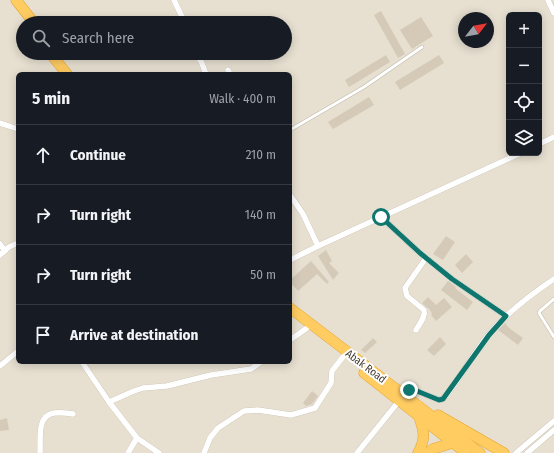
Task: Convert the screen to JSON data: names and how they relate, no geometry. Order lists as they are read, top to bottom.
{
  "streets": {
    "highway": ["Abak Road"]
  },
  "north": "top right",
  "page": {
    "map_buttons": ["+", "−"],
    "search": "Search here",
    "heading": ["5 min", "Walk · 400 m"],
    "list": [
      ["Continue", "210 m"],
      ["Turn right", "140 m"],
      ["Turn right", "50 m"],
      "Arrive at destination"
    ]
  }
}
